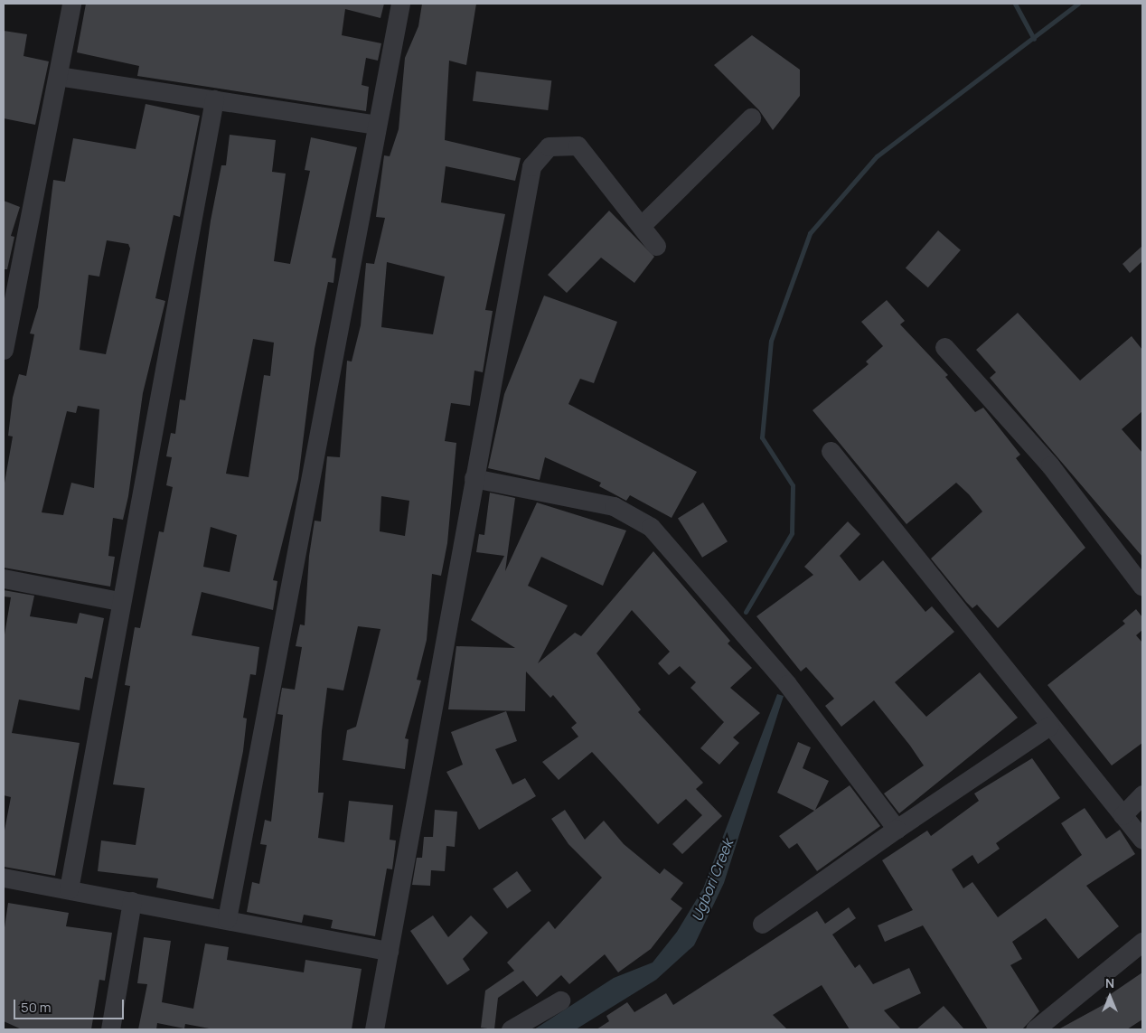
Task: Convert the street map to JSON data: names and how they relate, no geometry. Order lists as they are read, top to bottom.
{
  "water": ["Ugbori Creek"],
  "scale_bar": "50 m",
  "north": "top"
}
